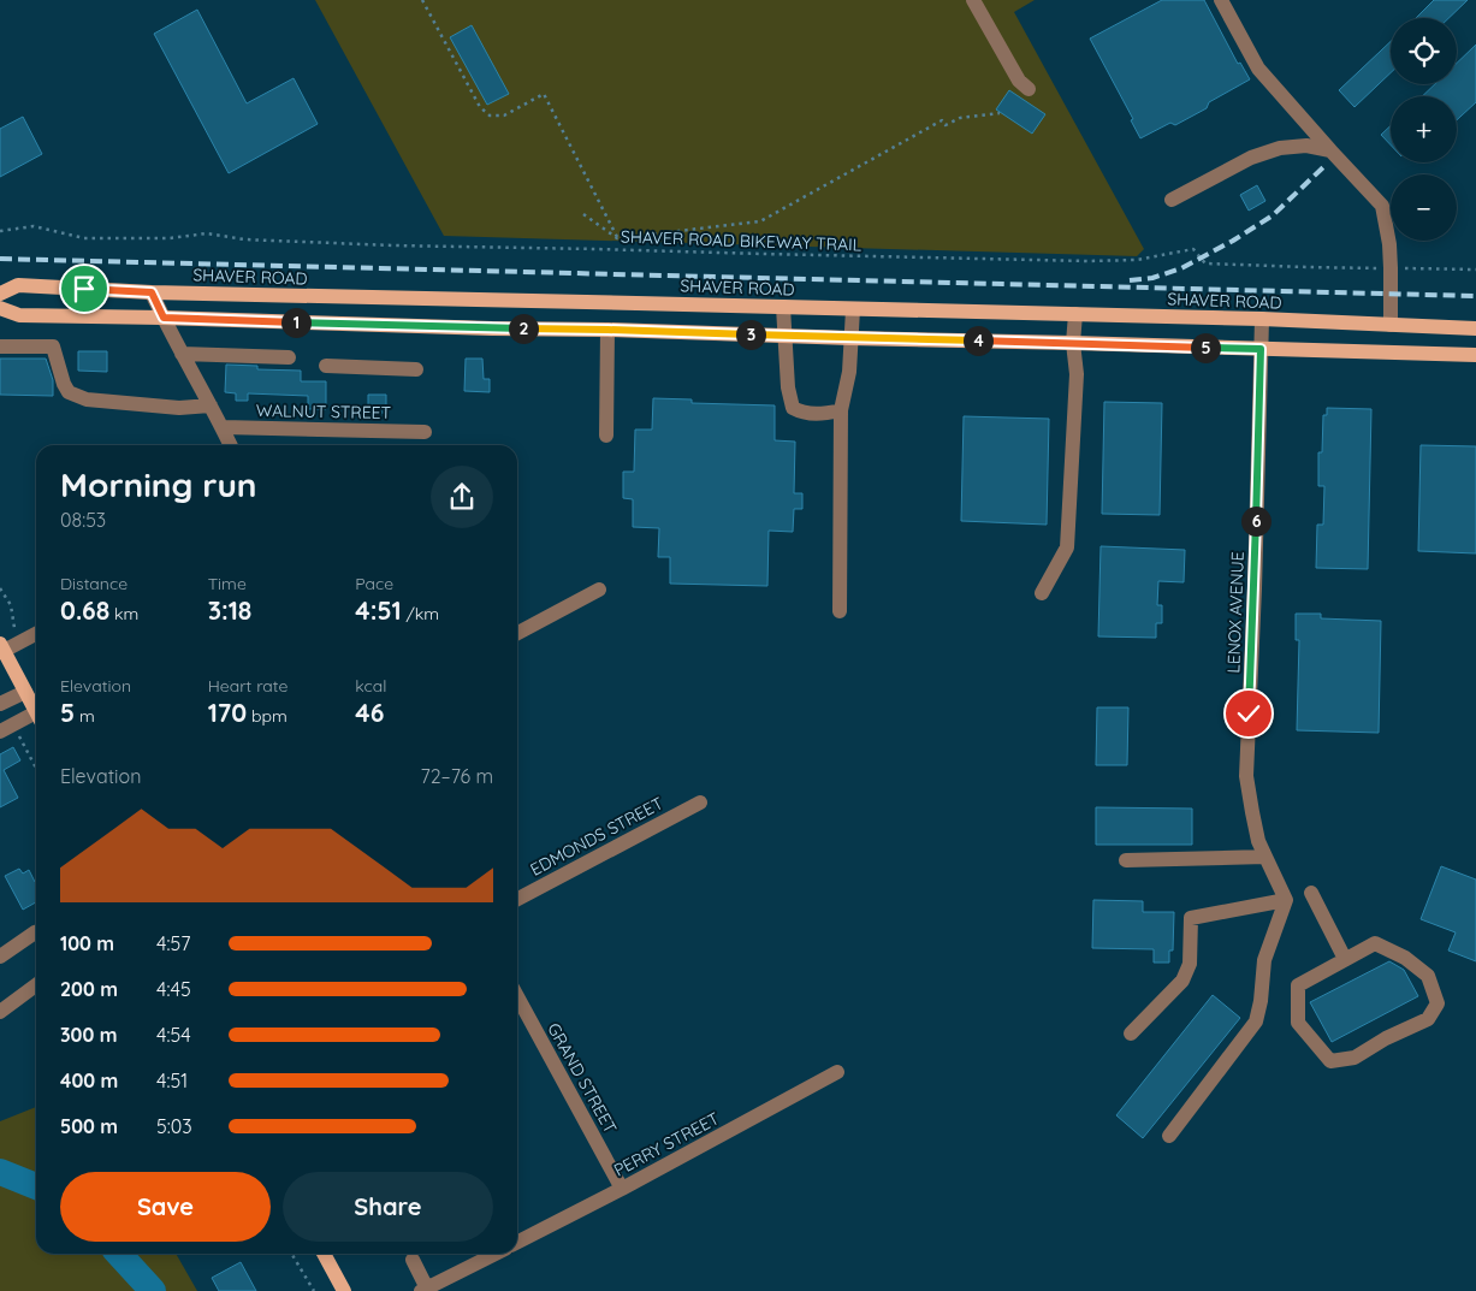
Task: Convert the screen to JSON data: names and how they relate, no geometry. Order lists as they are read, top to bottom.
{
  "streets": {
    "main road": ["SHAVER ROAD"],
    "street": [
      "WALNUT STREET",
      "LENOX AVENUE",
      "EDMONDS STREET",
      "GRAND STREET",
      "PERRY STREET"
    ],
    "path": ["SHAVER ROAD BIKEWAY TRAIL"]
  },
  "crossings": [
    ["SHAVER ROAD", "LENOX AVENUE"],
    ["GRAND STREET", "PERRY STREET"]
  ],
  "page": {
    "map_buttons": ["+", "−"],
    "pins": [
      "1",
      "2",
      "3",
      "4",
      "5",
      "6"
    ],
    "heading": ["Morning run", "08:53"],
    "stats": [
      ["Distance", "0.68 km"],
      ["Time", "3:18"],
      ["Pace", "4:51 /km"],
      ["Elevation", "5 m"],
      ["Heart rate", "170 bpm"],
      ["kcal", "46"]
    ],
    "chart": ["Elevation", "72–76 m"],
    "list": [
      {
        "name": "100 m",
        "note": "4:57"
      },
      {
        "name": "200 m",
        "note": "4:45"
      },
      {
        "name": "300 m",
        "note": "4:54"
      },
      {
        "name": "400 m",
        "note": "4:51"
      },
      {
        "name": "500 m",
        "note": "5:03"
      }
    ],
    "buttons": ["Save", "Share"]
  }
}
